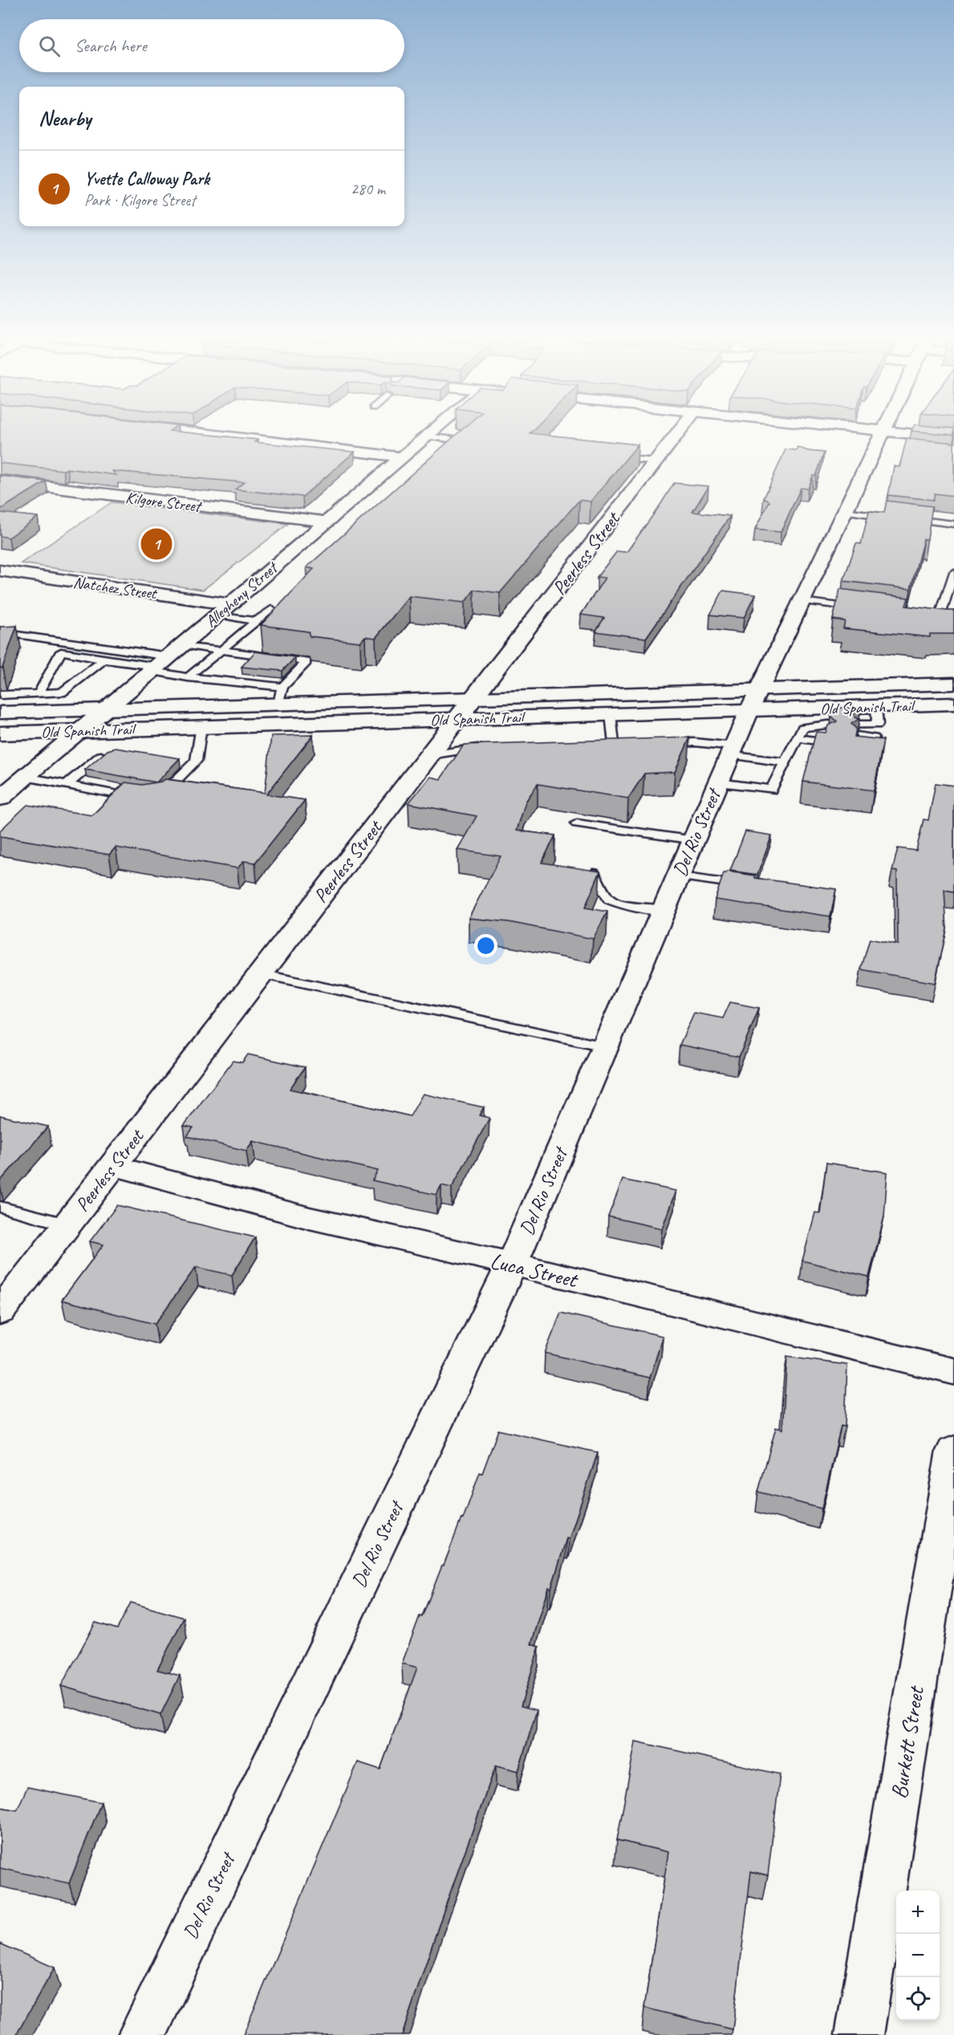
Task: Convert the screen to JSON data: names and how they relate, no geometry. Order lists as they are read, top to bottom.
{
  "streets": {
    "street": [
      "Kilgore Street",
      "Peerless Street",
      "Natchez Street",
      "Allegheny Street",
      "Old Spanish Trail",
      "Del Rio Street",
      "Luca Street",
      "Burkett Street"
    ]
  },
  "crossings": [
    ["Kilgore Street", "Allegheny Street"],
    ["Peerless Street", "Old Spanish Trail"],
    ["Peerless Street", "Luca Street"],
    ["Natchez Street", "Allegheny Street"],
    ["Allegheny Street", "Old Spanish Trail"],
    ["Old Spanish Trail", "Del Rio Street"],
    ["Del Rio Street", "Luca Street"]
  ],
  "page": {
    "search": "Search here",
    "heading": "Nearby",
    "list": [
      {
        "mark": "1",
        "name": "Yvette Calloway Park",
        "note": "Park · Kilgore Street",
        "value": "280 m"
      }
    ],
    "pins": "1",
    "map_buttons": ["+", "−"]
  }
}
